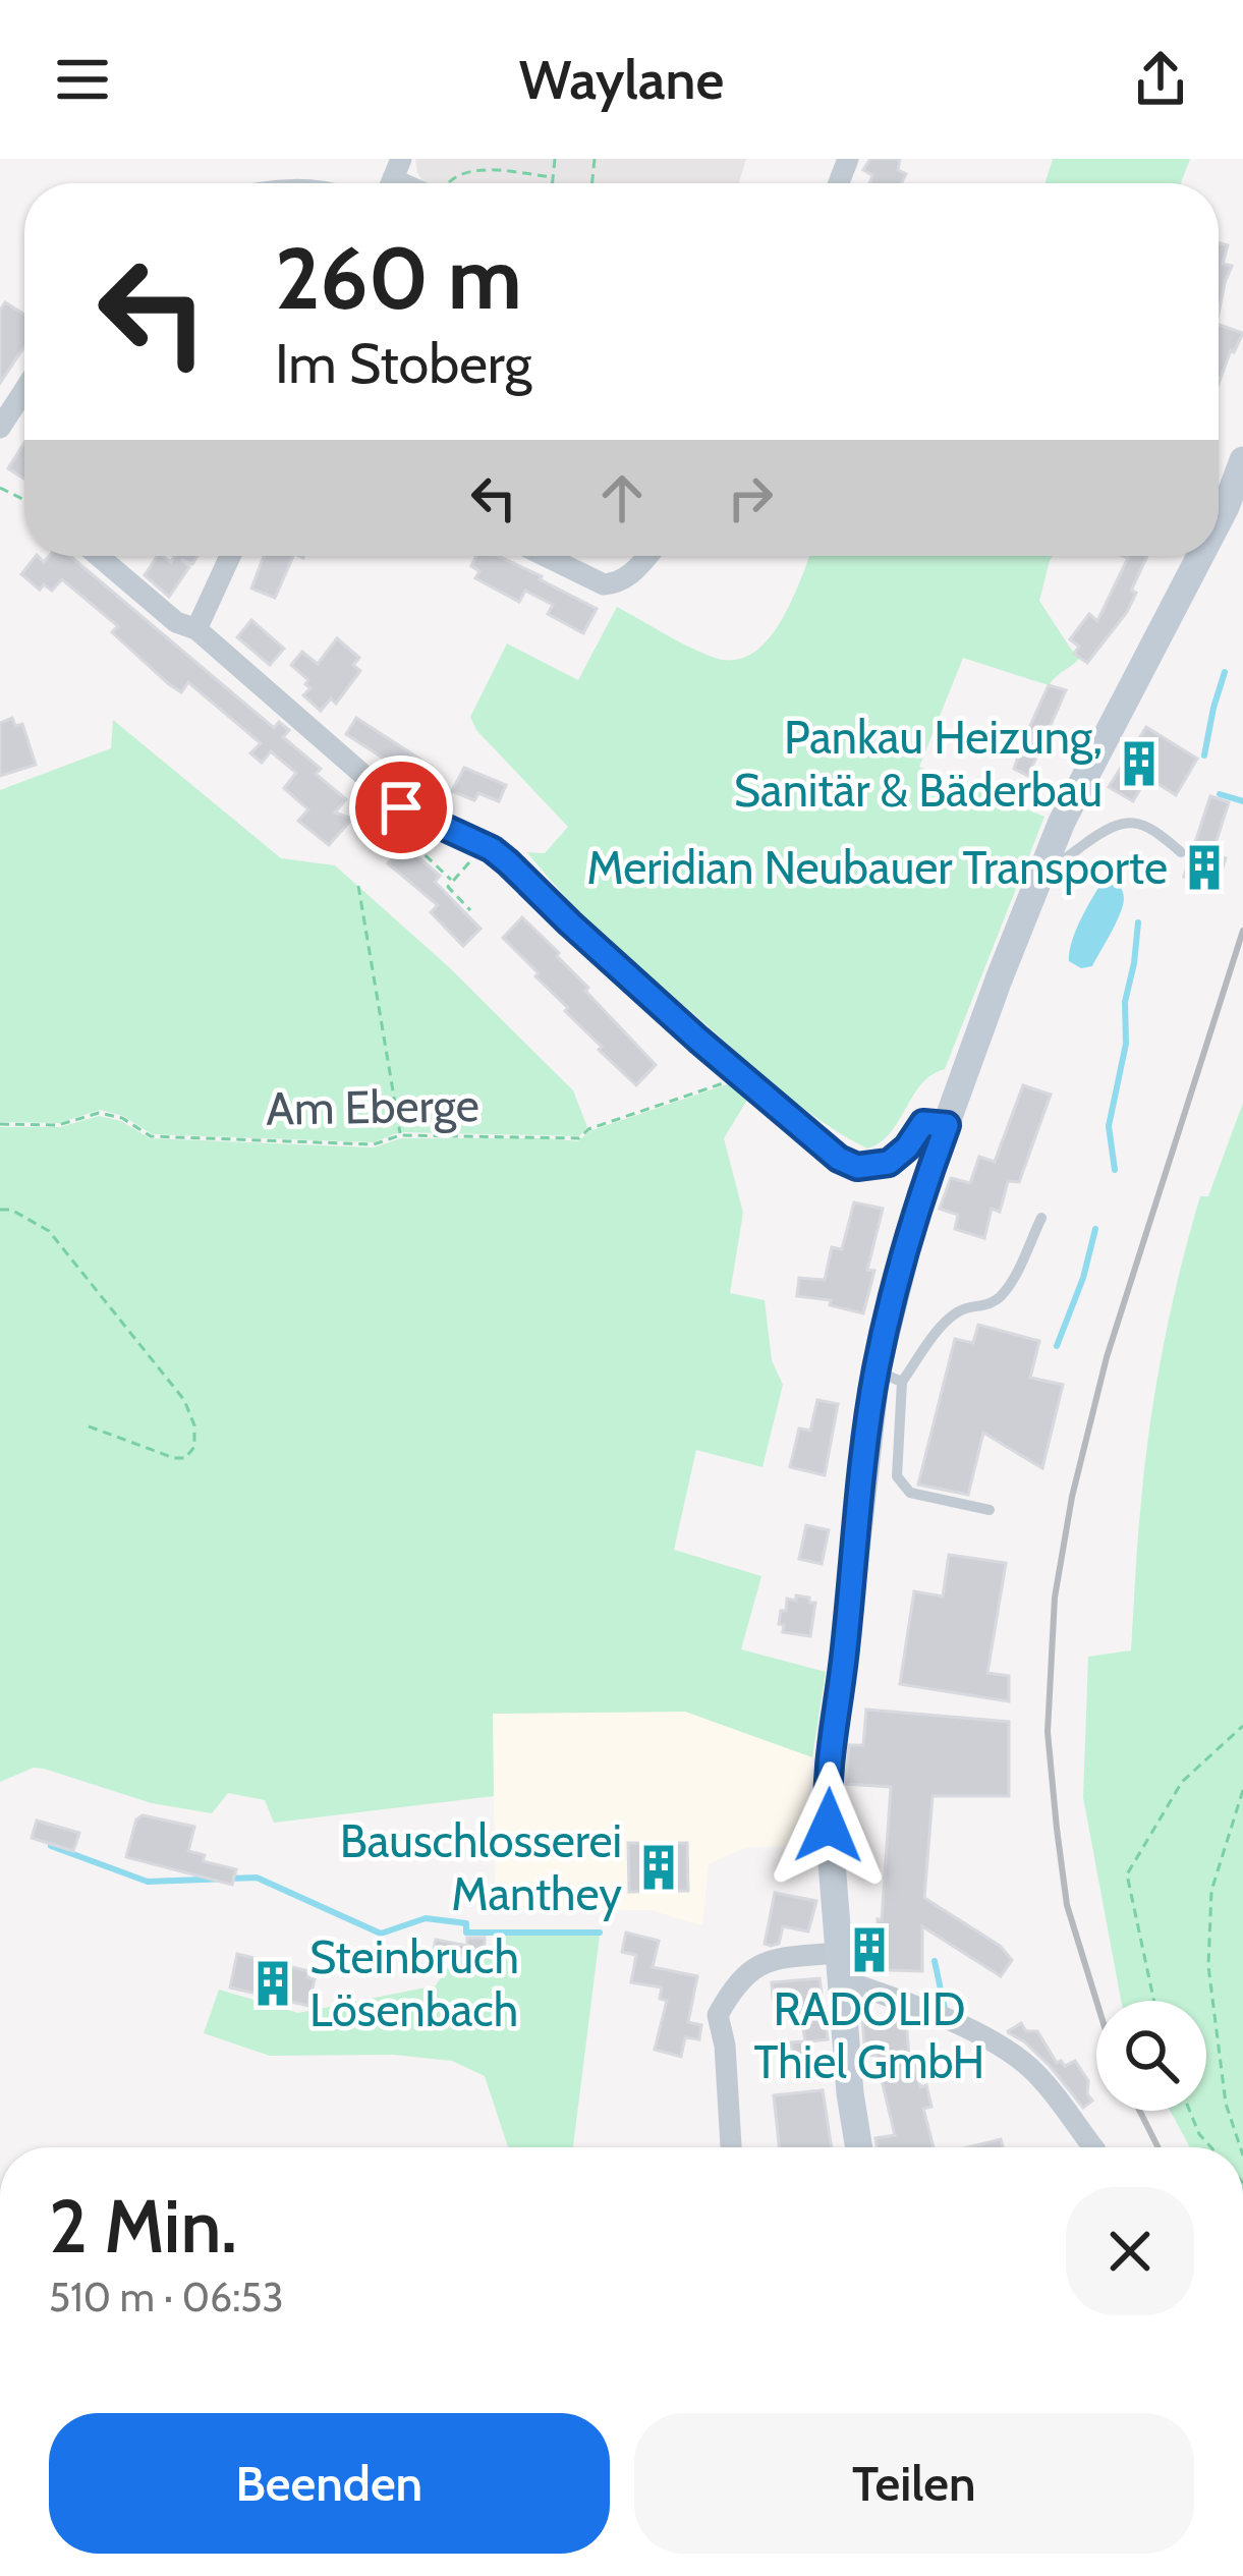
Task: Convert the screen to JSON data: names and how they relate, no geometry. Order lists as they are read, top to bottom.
{
  "streets": {
    "path": ["Am Eberge"]
  },
  "places": {
    "building": [
      "Pankau Heizung, Sanitär & Bäderbau",
      "Meridian Neubauer Transporte",
      "Bauschlosserei Manthey",
      "RADOLID Thiel GmbH",
      "Steinbruch Lösenbach"
    ]
  },
  "page": {
    "header": "Waylane",
    "turn": ["260 m", "Im Stoberg"],
    "heading": ["2 Min.", "510 m · 06:53"],
    "buttons": ["Beenden", "Teilen"]
  }
}
